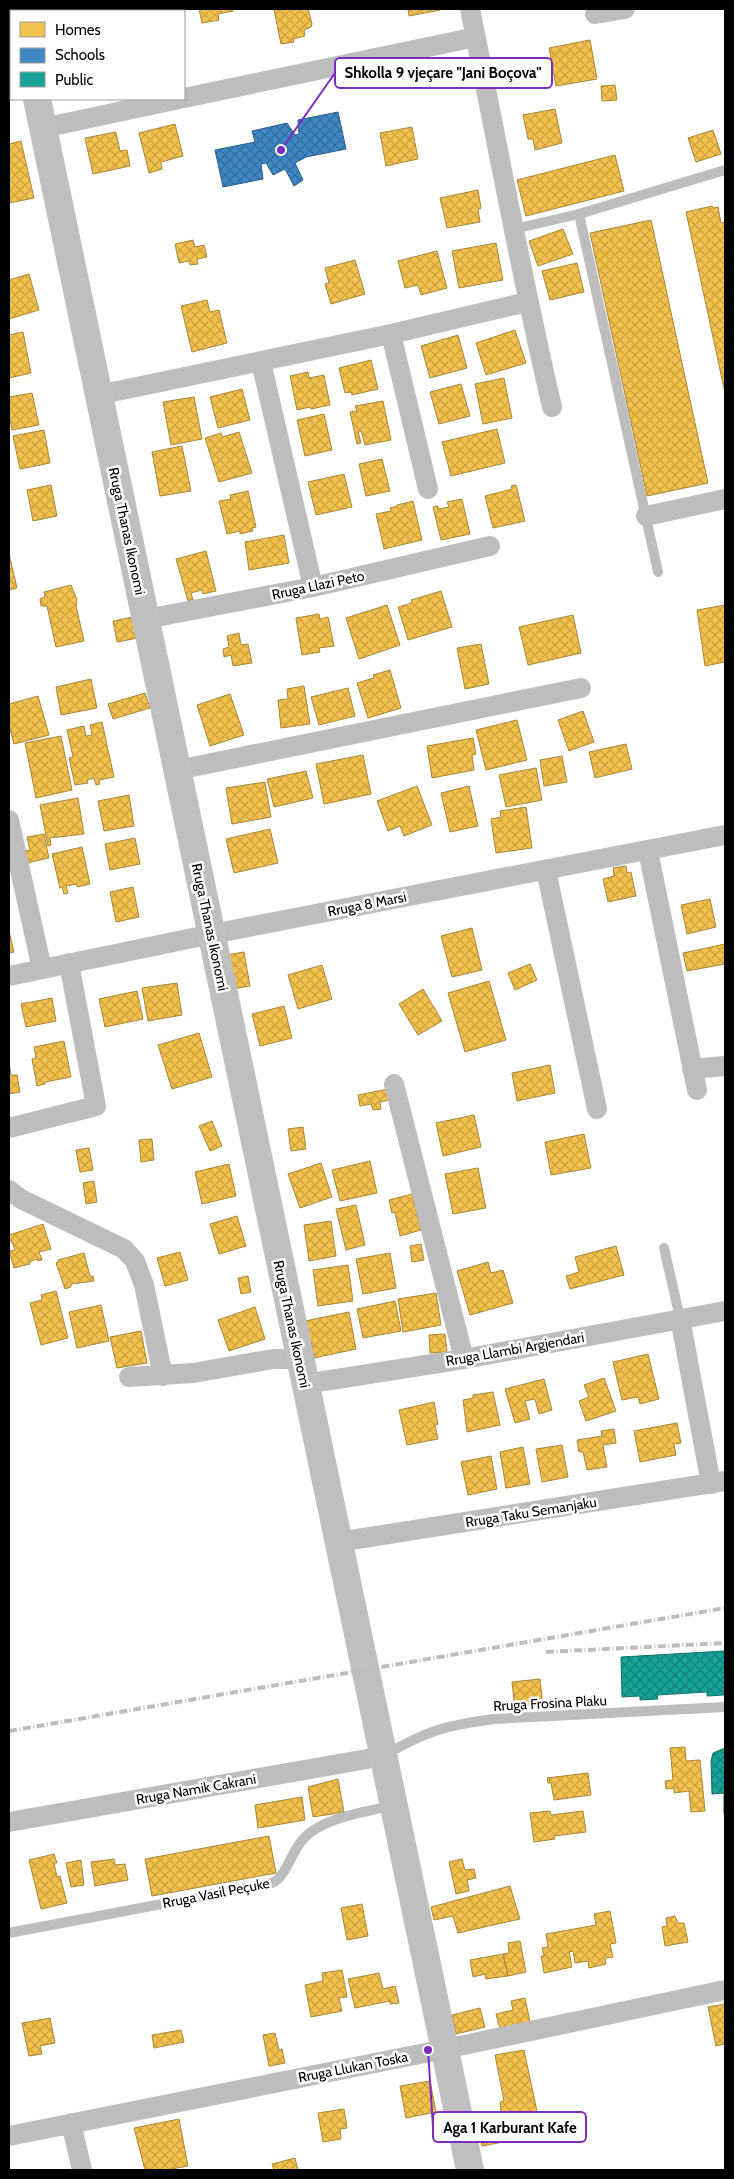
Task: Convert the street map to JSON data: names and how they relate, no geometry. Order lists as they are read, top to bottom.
{
  "streets": {
    "street": [
      "Rruga Thanas Ikonomi",
      "Rruga Llazi Peto",
      "Rruga 8 Marsi",
      "Rruga Llambi Argjendari",
      "Rruga Taku Semanjaku",
      "Rruga Namik Cakrani",
      "Rruga Llukan Toska"
    ],
    "lane": ["Rruga Frosina Plaku", "Rruga Vasil Peçuke"]
  },
  "crossings": [
    ["Rruga Thanas Ikonomi", "Rruga Llazi Peto"],
    ["Rruga Thanas Ikonomi", "Rruga 8 Marsi"],
    ["Rruga Thanas Ikonomi", "Rruga Llambi Argjendari"],
    ["Rruga Thanas Ikonomi", "Rruga Taku Semanjaku"],
    ["Rruga Thanas Ikonomi", "Rruga Frosina Plaku"],
    ["Rruga Thanas Ikonomi", "Rruga Namik Cakrani"],
    ["Rruga Frosina Plaku", "Rruga Namik Cakrani"]
  ],
  "places": ["Shkolla 9 vjeçare \"Jani Boçova\"", "Aga 1 Karburant Kafe"],
  "legend": ["Homes", "Schools", "Public"]
}
